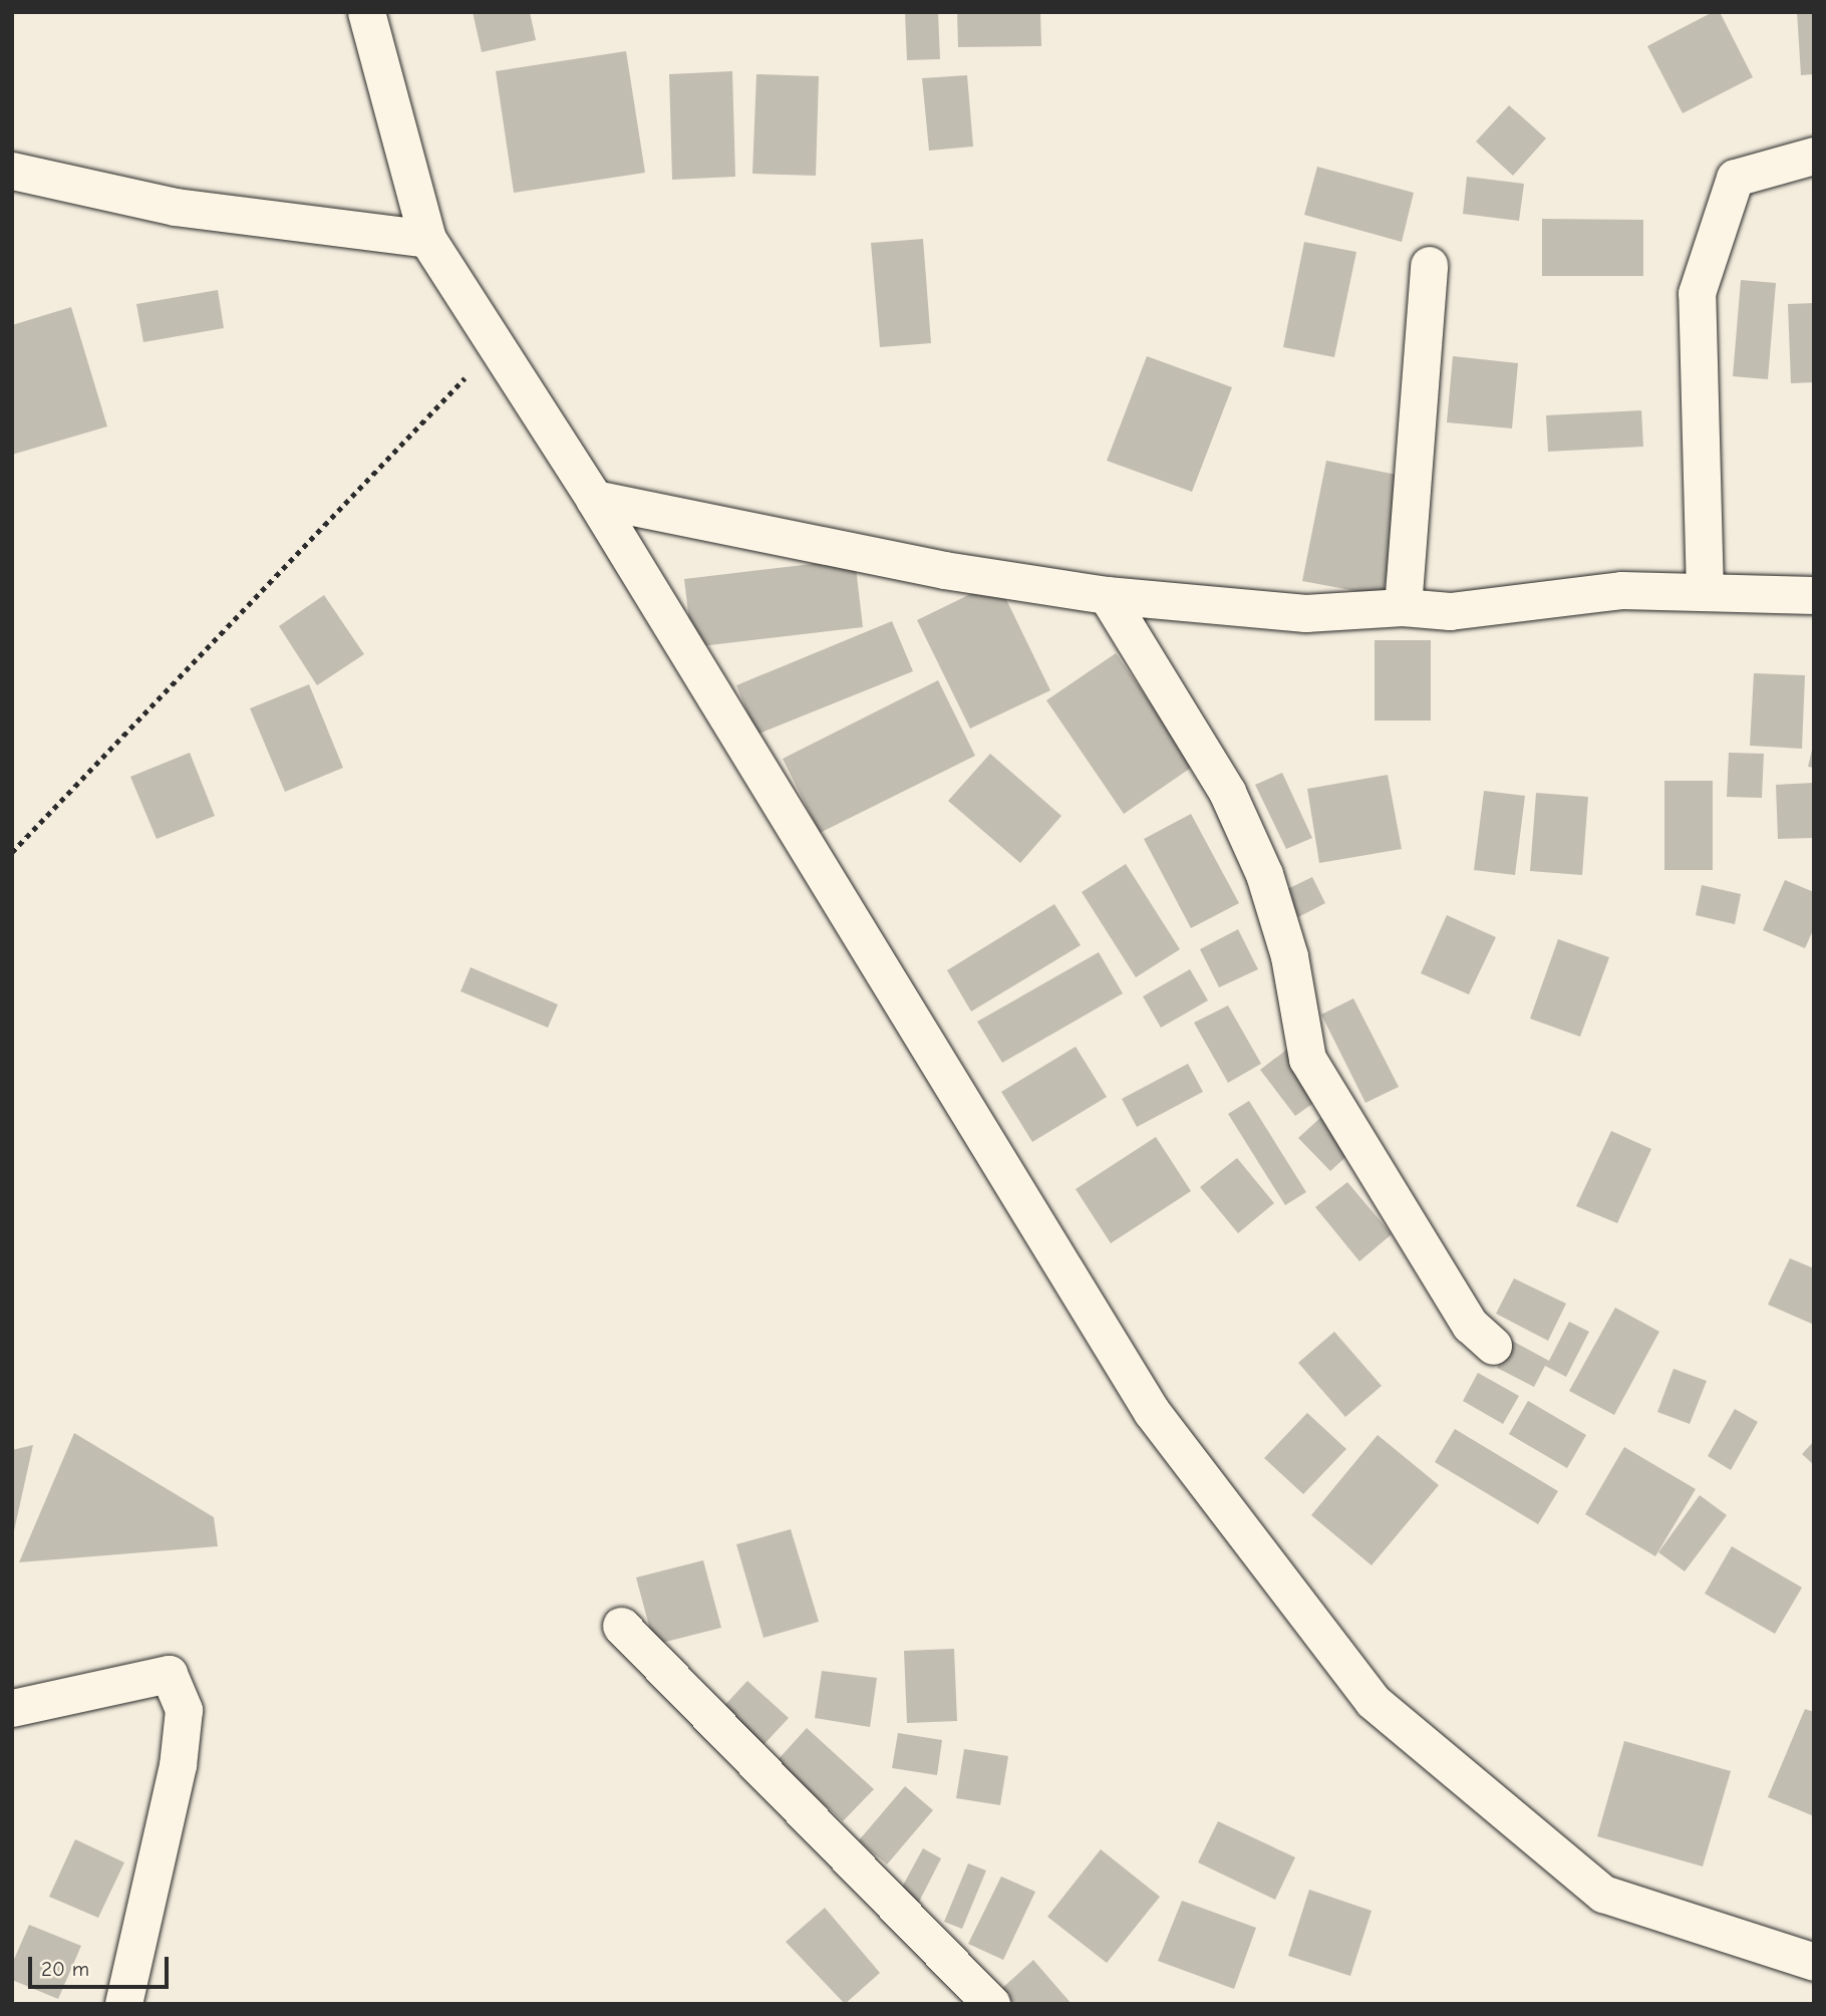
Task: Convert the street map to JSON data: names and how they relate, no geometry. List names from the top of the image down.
{
  "scale_bar": "20 m"
}
